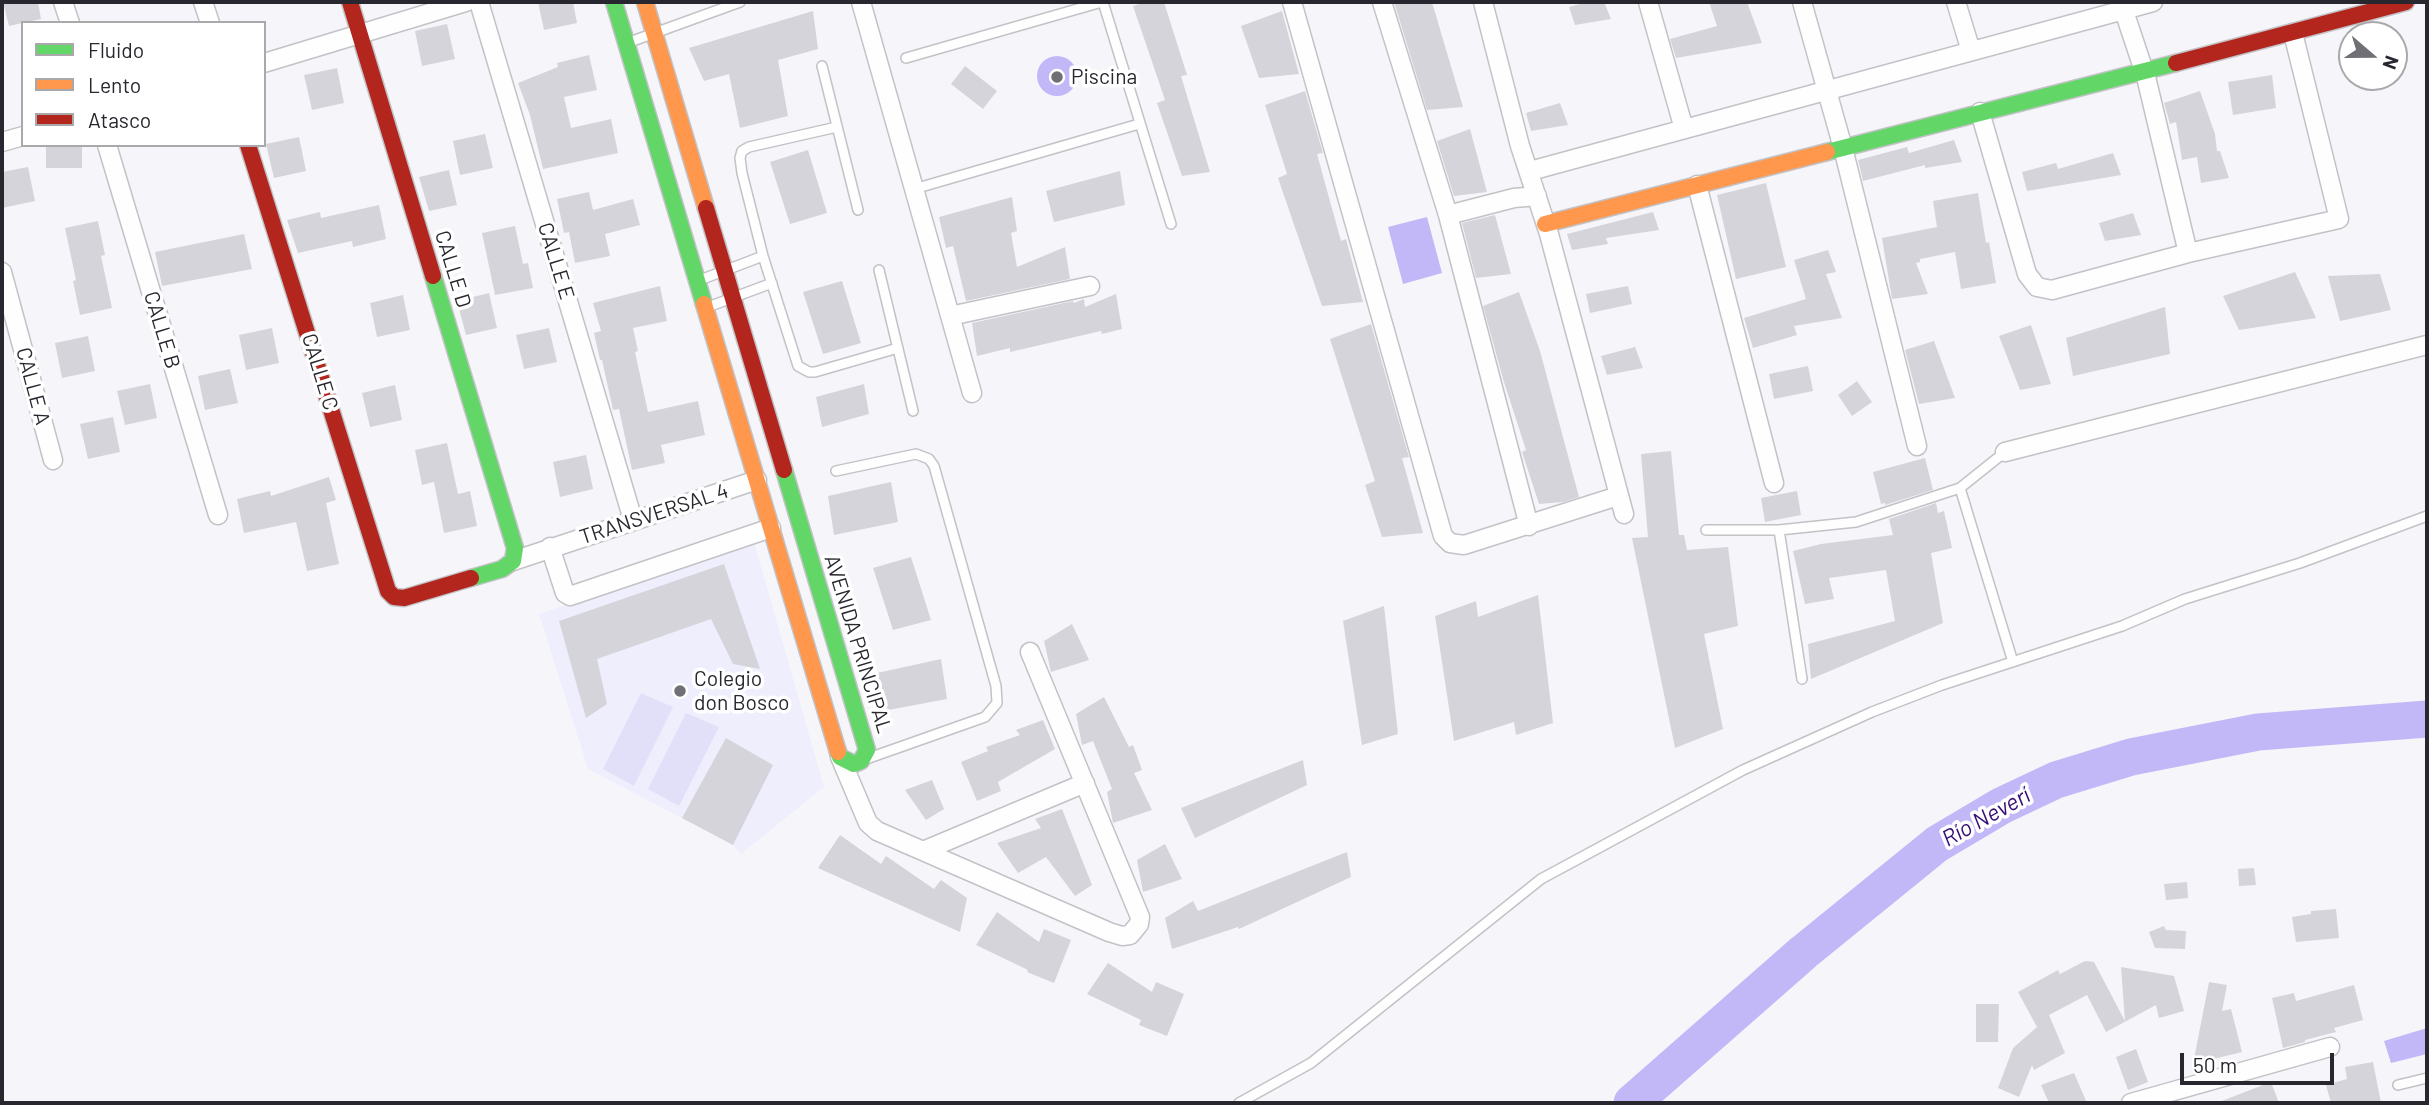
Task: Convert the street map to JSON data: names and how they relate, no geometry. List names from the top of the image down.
{
  "streets": {
    "street": [
      "CALLE E",
      "CALLE D",
      "CALLE B",
      "CALLE C",
      "CALLE A",
      "TRANSVERSAL 4",
      "AVENIDA PRINCIPAL"
    ]
  },
  "crossings": [
    ["CALLE E", "TRANSVERSAL 4"],
    ["CALLE D", "CALLE C"],
    ["CALLE D", "TRANSVERSAL 4"],
    ["CALLE C", "TRANSVERSAL 4"]
  ],
  "water": ["Río Neverí"],
  "places": ["Piscina", "Colegio don Bosco"],
  "legend": ["Fluido", "Lento", "Atasco"],
  "scale_bar": "50 m",
  "north": "right"
}
